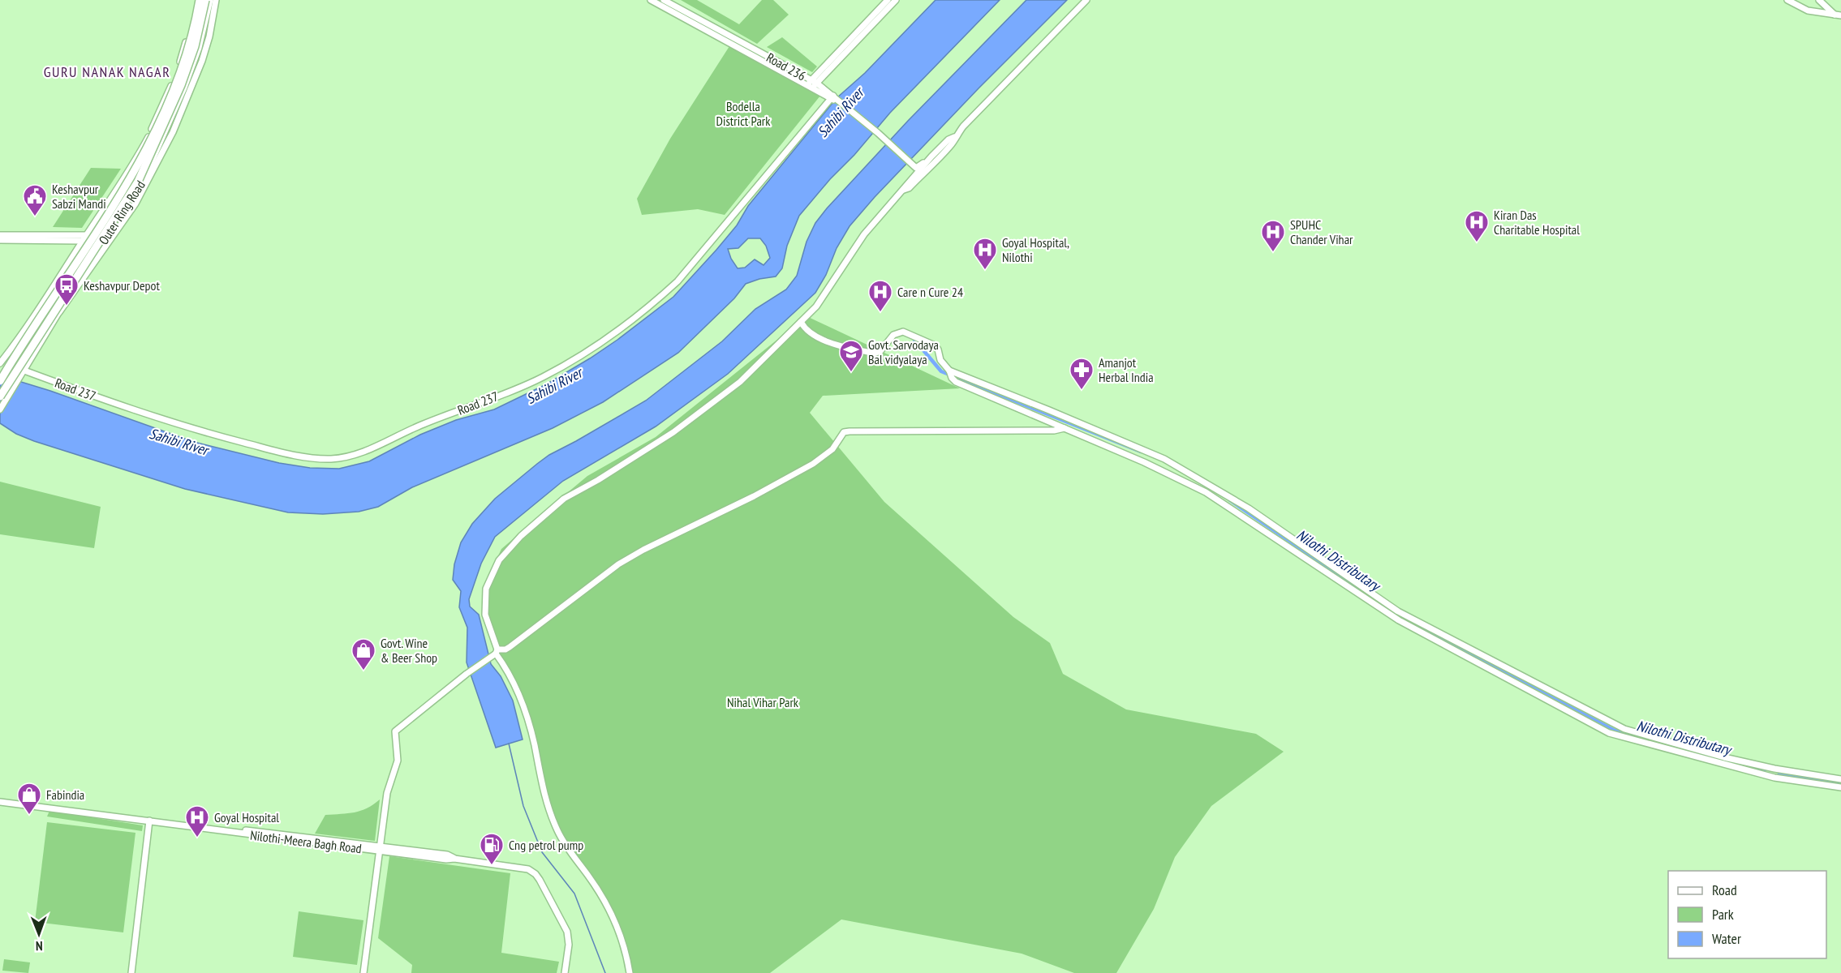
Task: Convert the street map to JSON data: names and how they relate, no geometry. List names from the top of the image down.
{
  "streets": {
    "main road": ["Outer Ring Road"],
    "street": ["Road 236", "Road 237", "Nilothi-Meera Bagh Road"]
  },
  "crossings": [
    ["Outer Ring Road", "Road 237"]
  ],
  "districts": ["GURU NANAK NAGAR"],
  "water": ["Sahibi River", "Nilothi Distributary"],
  "parks": ["Bodella District Park", "Nihal Vihar Park"],
  "places": {
    "public building": ["Keshavpur Sabzi Mandi"],
    "hospital": [
      "Kiran Das Charitable Hospital",
      "SPUHC Chander Vihar",
      "Goyal Hospital, Nilothi",
      "Care n Cure 24",
      "Goyal Hospital"
    ],
    "bus stop": ["Keshavpur Depot"],
    "school or university": ["Govt. Sarvodaya Bal vidyalaya"],
    "pharmacy": ["Amanjot Herbal India"],
    "shop": ["Govt. Wine & Beer Shop", "Fabindia"],
    "fuel station": ["Cng petrol pump"]
  },
  "legend": ["Road", "Park", "Water"],
  "north": "bottom"
}
